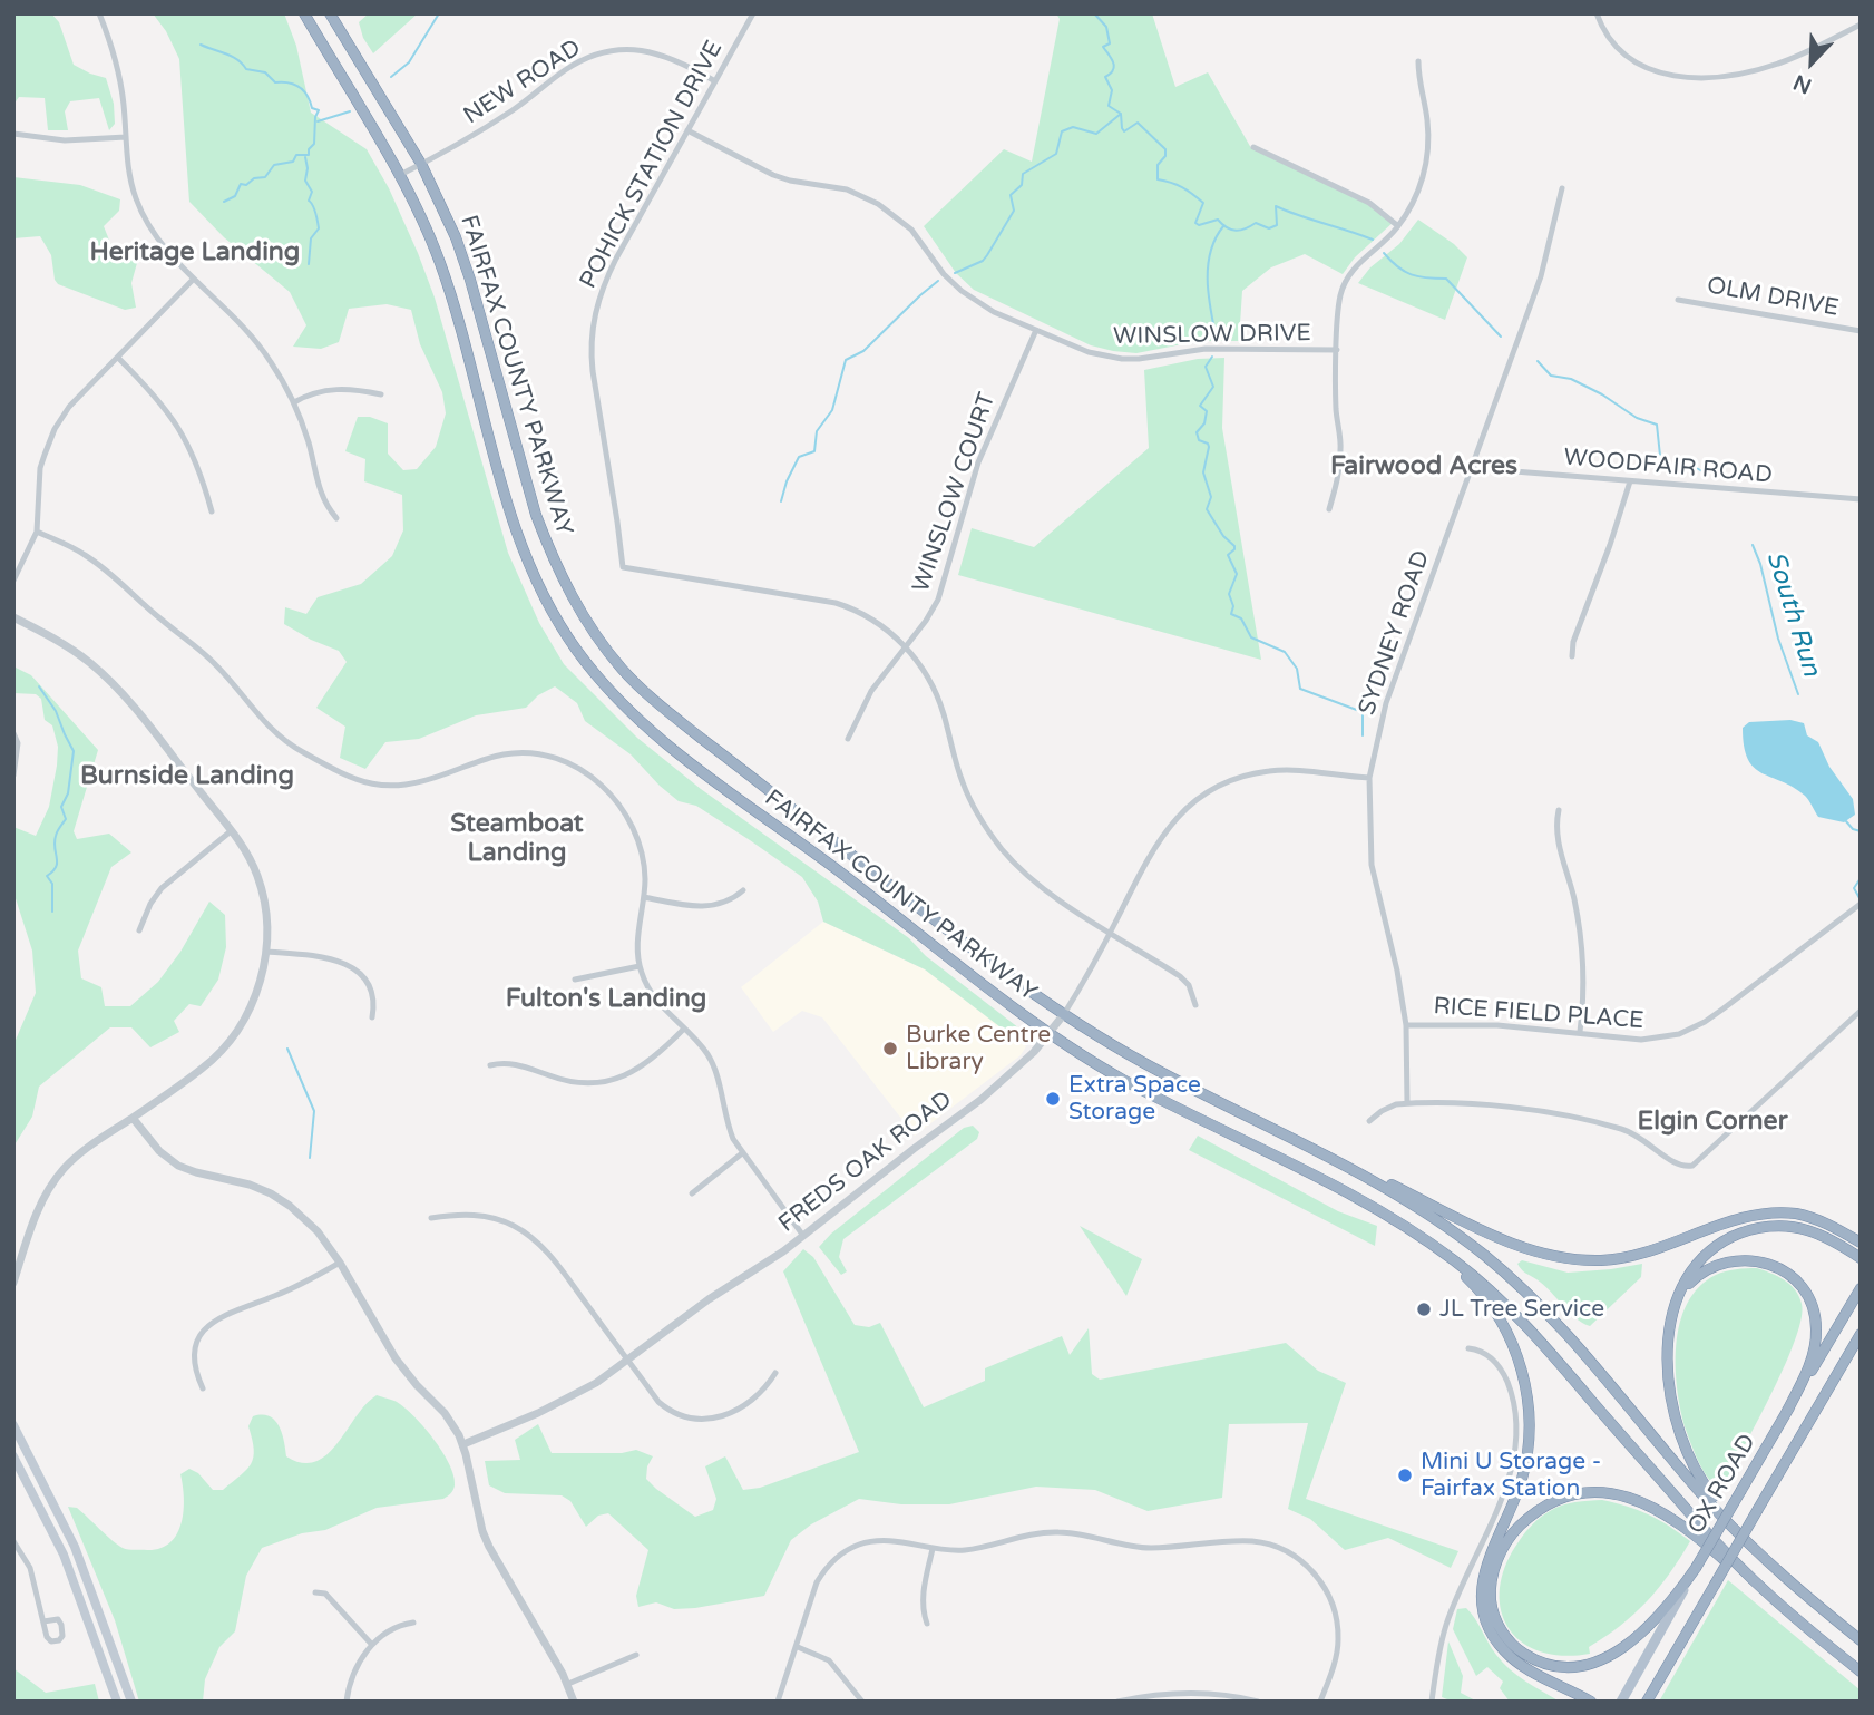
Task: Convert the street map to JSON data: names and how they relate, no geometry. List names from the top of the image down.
{
  "streets": {
    "highway": ["FAIRFAX COUNTY PARKWAY", "OX ROAD"],
    "street": [
      "NEW ROAD",
      "POHICK STATION DRIVE",
      "OLM DRIVE",
      "WINSLOW DRIVE",
      "WOODFAIR ROAD",
      "WINSLOW COURT",
      "SYDNEY ROAD",
      "RICE FIELD PLACE",
      "FREDS OAK ROAD"
    ]
  },
  "crossings": [
    ["NEW ROAD", "POHICK STATION DRIVE"],
    ["NEW ROAD", "FAIRFAX COUNTY PARKWAY"],
    ["POHICK STATION DRIVE", "WINSLOW DRIVE"],
    ["POHICK STATION DRIVE", "WINSLOW COURT"],
    ["WINSLOW DRIVE", "WINSLOW COURT"],
    ["FAIRFAX COUNTY PARKWAY", "FREDS OAK ROAD"],
    ["WOODFAIR ROAD", "SYDNEY ROAD"],
    ["SYDNEY ROAD", "RICE FIELD PLACE"],
    ["SYDNEY ROAD", "FREDS OAK ROAD"]
  ],
  "districts": [
    "Heritage Landing",
    "Fairwood Acres",
    "Burnside Landing",
    "Steamboat Landing",
    "Fulton's Landing",
    "Elgin Corner"
  ],
  "water": ["South Run"],
  "places": [
    "Burke Centre Library",
    "Extra Space Storage",
    "JL Tree Service",
    "Mini U Storage - Fairfax Station"
  ],
  "north": "bottom left"
}
